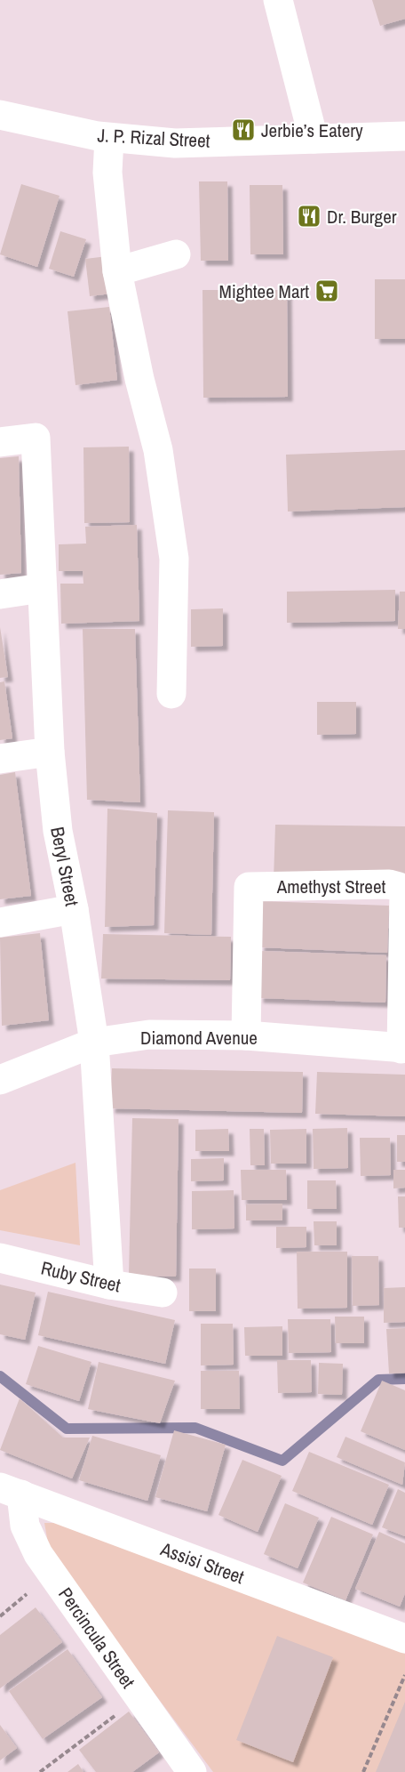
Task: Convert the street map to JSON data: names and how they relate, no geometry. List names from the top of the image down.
{
  "streets": {
    "street": [
      "J. P. Rizal Street",
      "Beryl Street",
      "Amethyst Street",
      "Diamond Avenue",
      "Ruby Street",
      "Assisi Street",
      "Percincula Street"
    ]
  },
  "crossings": [
    ["Beryl Street", "Diamond Avenue"],
    ["Beryl Street", "Ruby Street"],
    ["Amethyst Street", "Diamond Avenue"],
    ["Assisi Street", "Percincula Street"]
  ],
  "places": {
    "restaurant": ["Jerbie’s Eatery", "Dr. Burger"],
    "supermarket": ["Mightee Mart"]
  }
}
